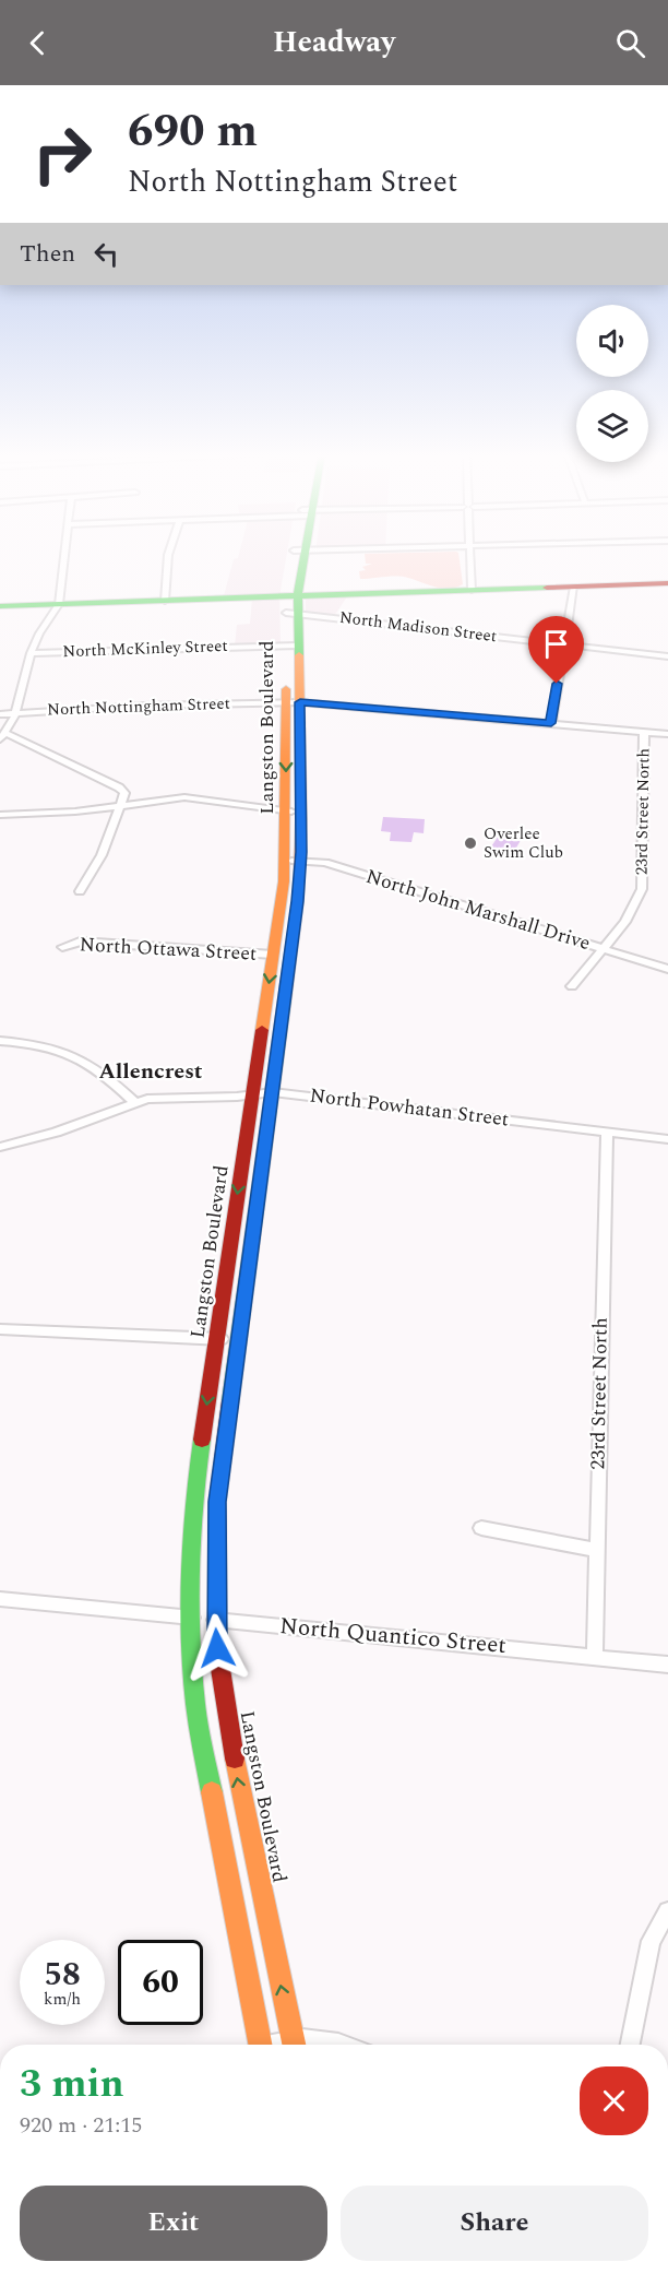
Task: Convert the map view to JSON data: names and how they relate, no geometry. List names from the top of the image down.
{
  "streets": {
    "main road": ["Langston Boulevard"],
    "street": [
      "North Madison Street",
      "North McKinley Street",
      "North Nottingham Street",
      "23rd Street North",
      "North John Marshall Drive",
      "North Ottawa Street",
      "North Powhatan Street",
      "North Quantico Street"
    ]
  },
  "crossings": [
    ["North Madison Street", "Langston Boulevard"],
    ["North McKinley Street", "Langston Boulevard"],
    ["North Nottingham Street", "Langston Boulevard"],
    ["North Nottingham Street", "23rd Street North"],
    ["Langston Boulevard", "North John Marshall Drive"],
    ["Langston Boulevard", "North Ottawa Street"],
    ["Langston Boulevard", "North Powhatan Street"],
    ["Langston Boulevard", "North Quantico Street"],
    ["23rd Street North", "North John Marshall Drive"],
    ["23rd Street North", "North Powhatan Street"],
    ["23rd Street North", "North Quantico Street"]
  ],
  "districts": ["Allencrest"],
  "places": ["Overlee Swim Club"],
  "page": {
    "header": "Headway",
    "turn": ["690 m", "North Nottingham Street"],
    "then": "Then",
    "speed": "58 km/h",
    "limit": "60",
    "heading": ["3 min", "920 m · 21:15"],
    "buttons": ["Exit", "Share"]
  }
}
